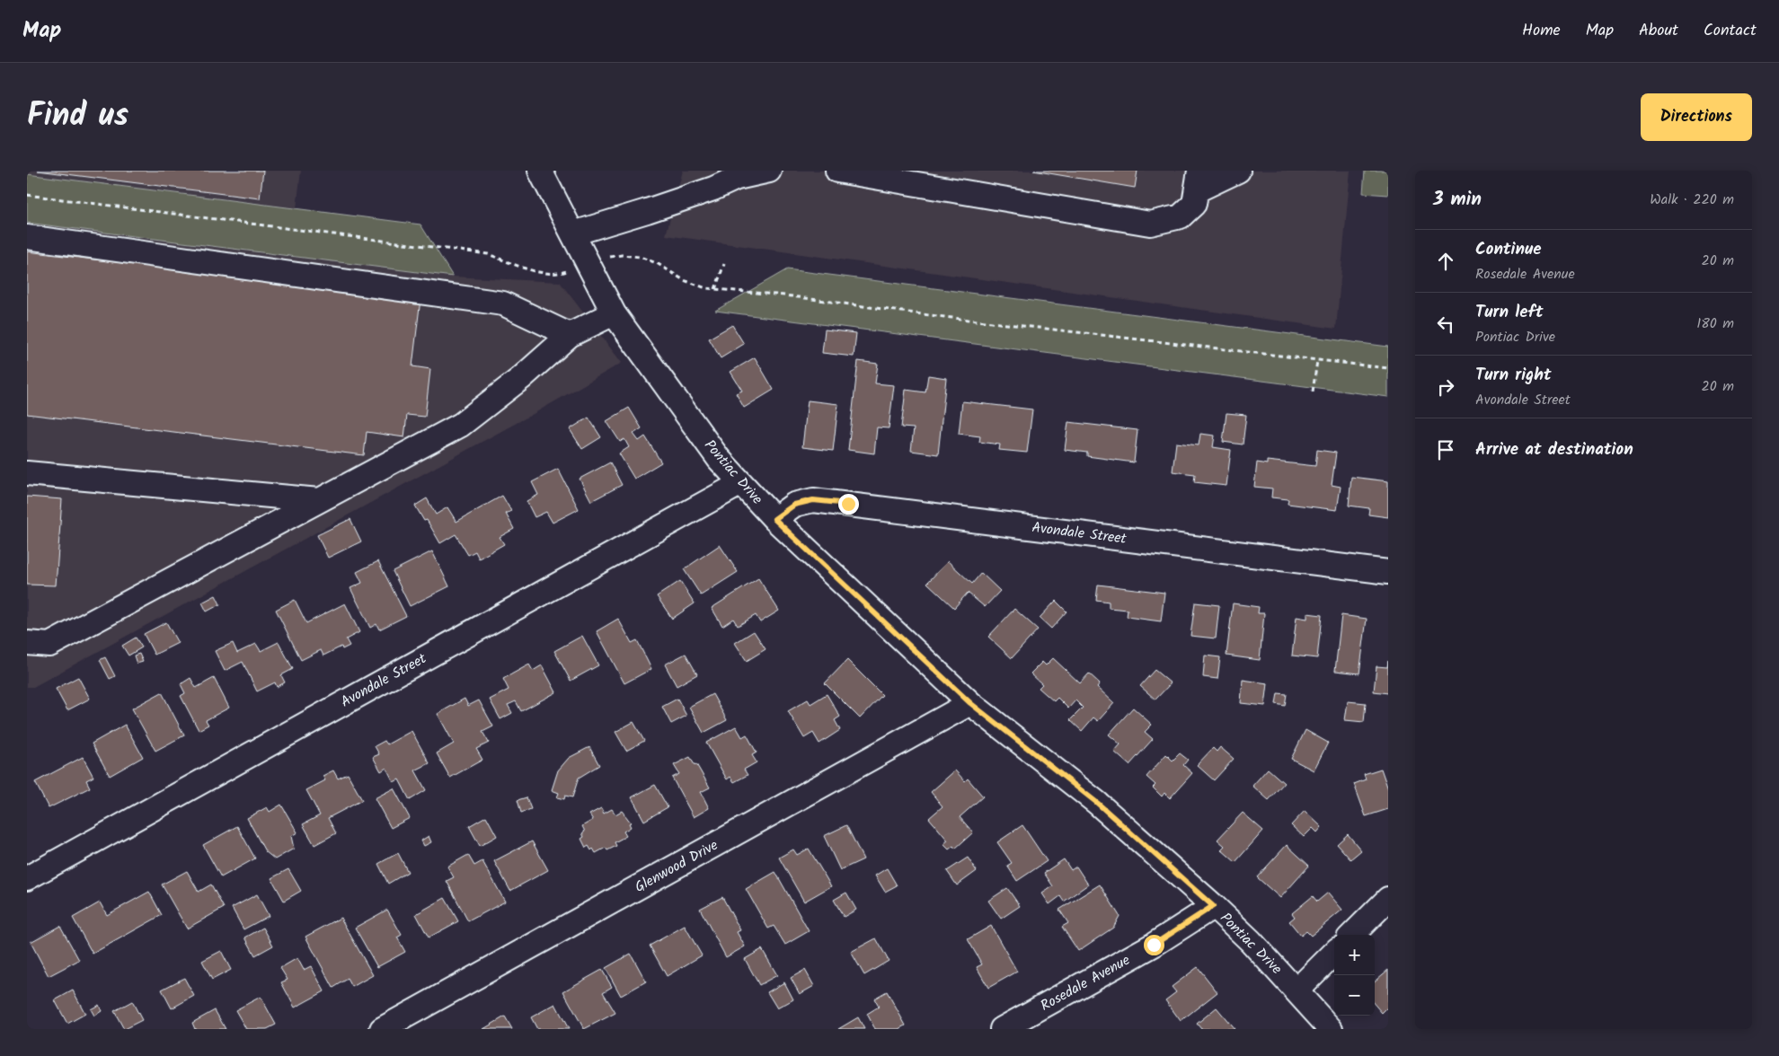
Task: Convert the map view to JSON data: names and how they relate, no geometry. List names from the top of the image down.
{
  "streets": {
    "street": [
      "Pontiac Drive",
      "Avondale Street",
      "Glenwood Drive",
      "Rosedale Avenue"
    ]
  },
  "crossings": [
    ["Pontiac Drive", "Avondale Street"],
    ["Pontiac Drive", "Glenwood Drive"],
    ["Pontiac Drive", "Rosedale Avenue"]
  ],
  "page": {
    "header": "Map",
    "nav": [
      "Home",
      "Map",
      "About",
      "Contact"
    ],
    "title": "Find us",
    "buttons": "Directions",
    "heading": ["3 min", "Walk · 220 m"],
    "list": [
      ["Continue", "Rosedale Avenue", "20 m"],
      ["Turn left", "Pontiac Drive", "180 m"],
      ["Turn right", "Avondale Street", "20 m"],
      "Arrive at destination"
    ],
    "map_buttons": ["+", "−"]
  }
}
